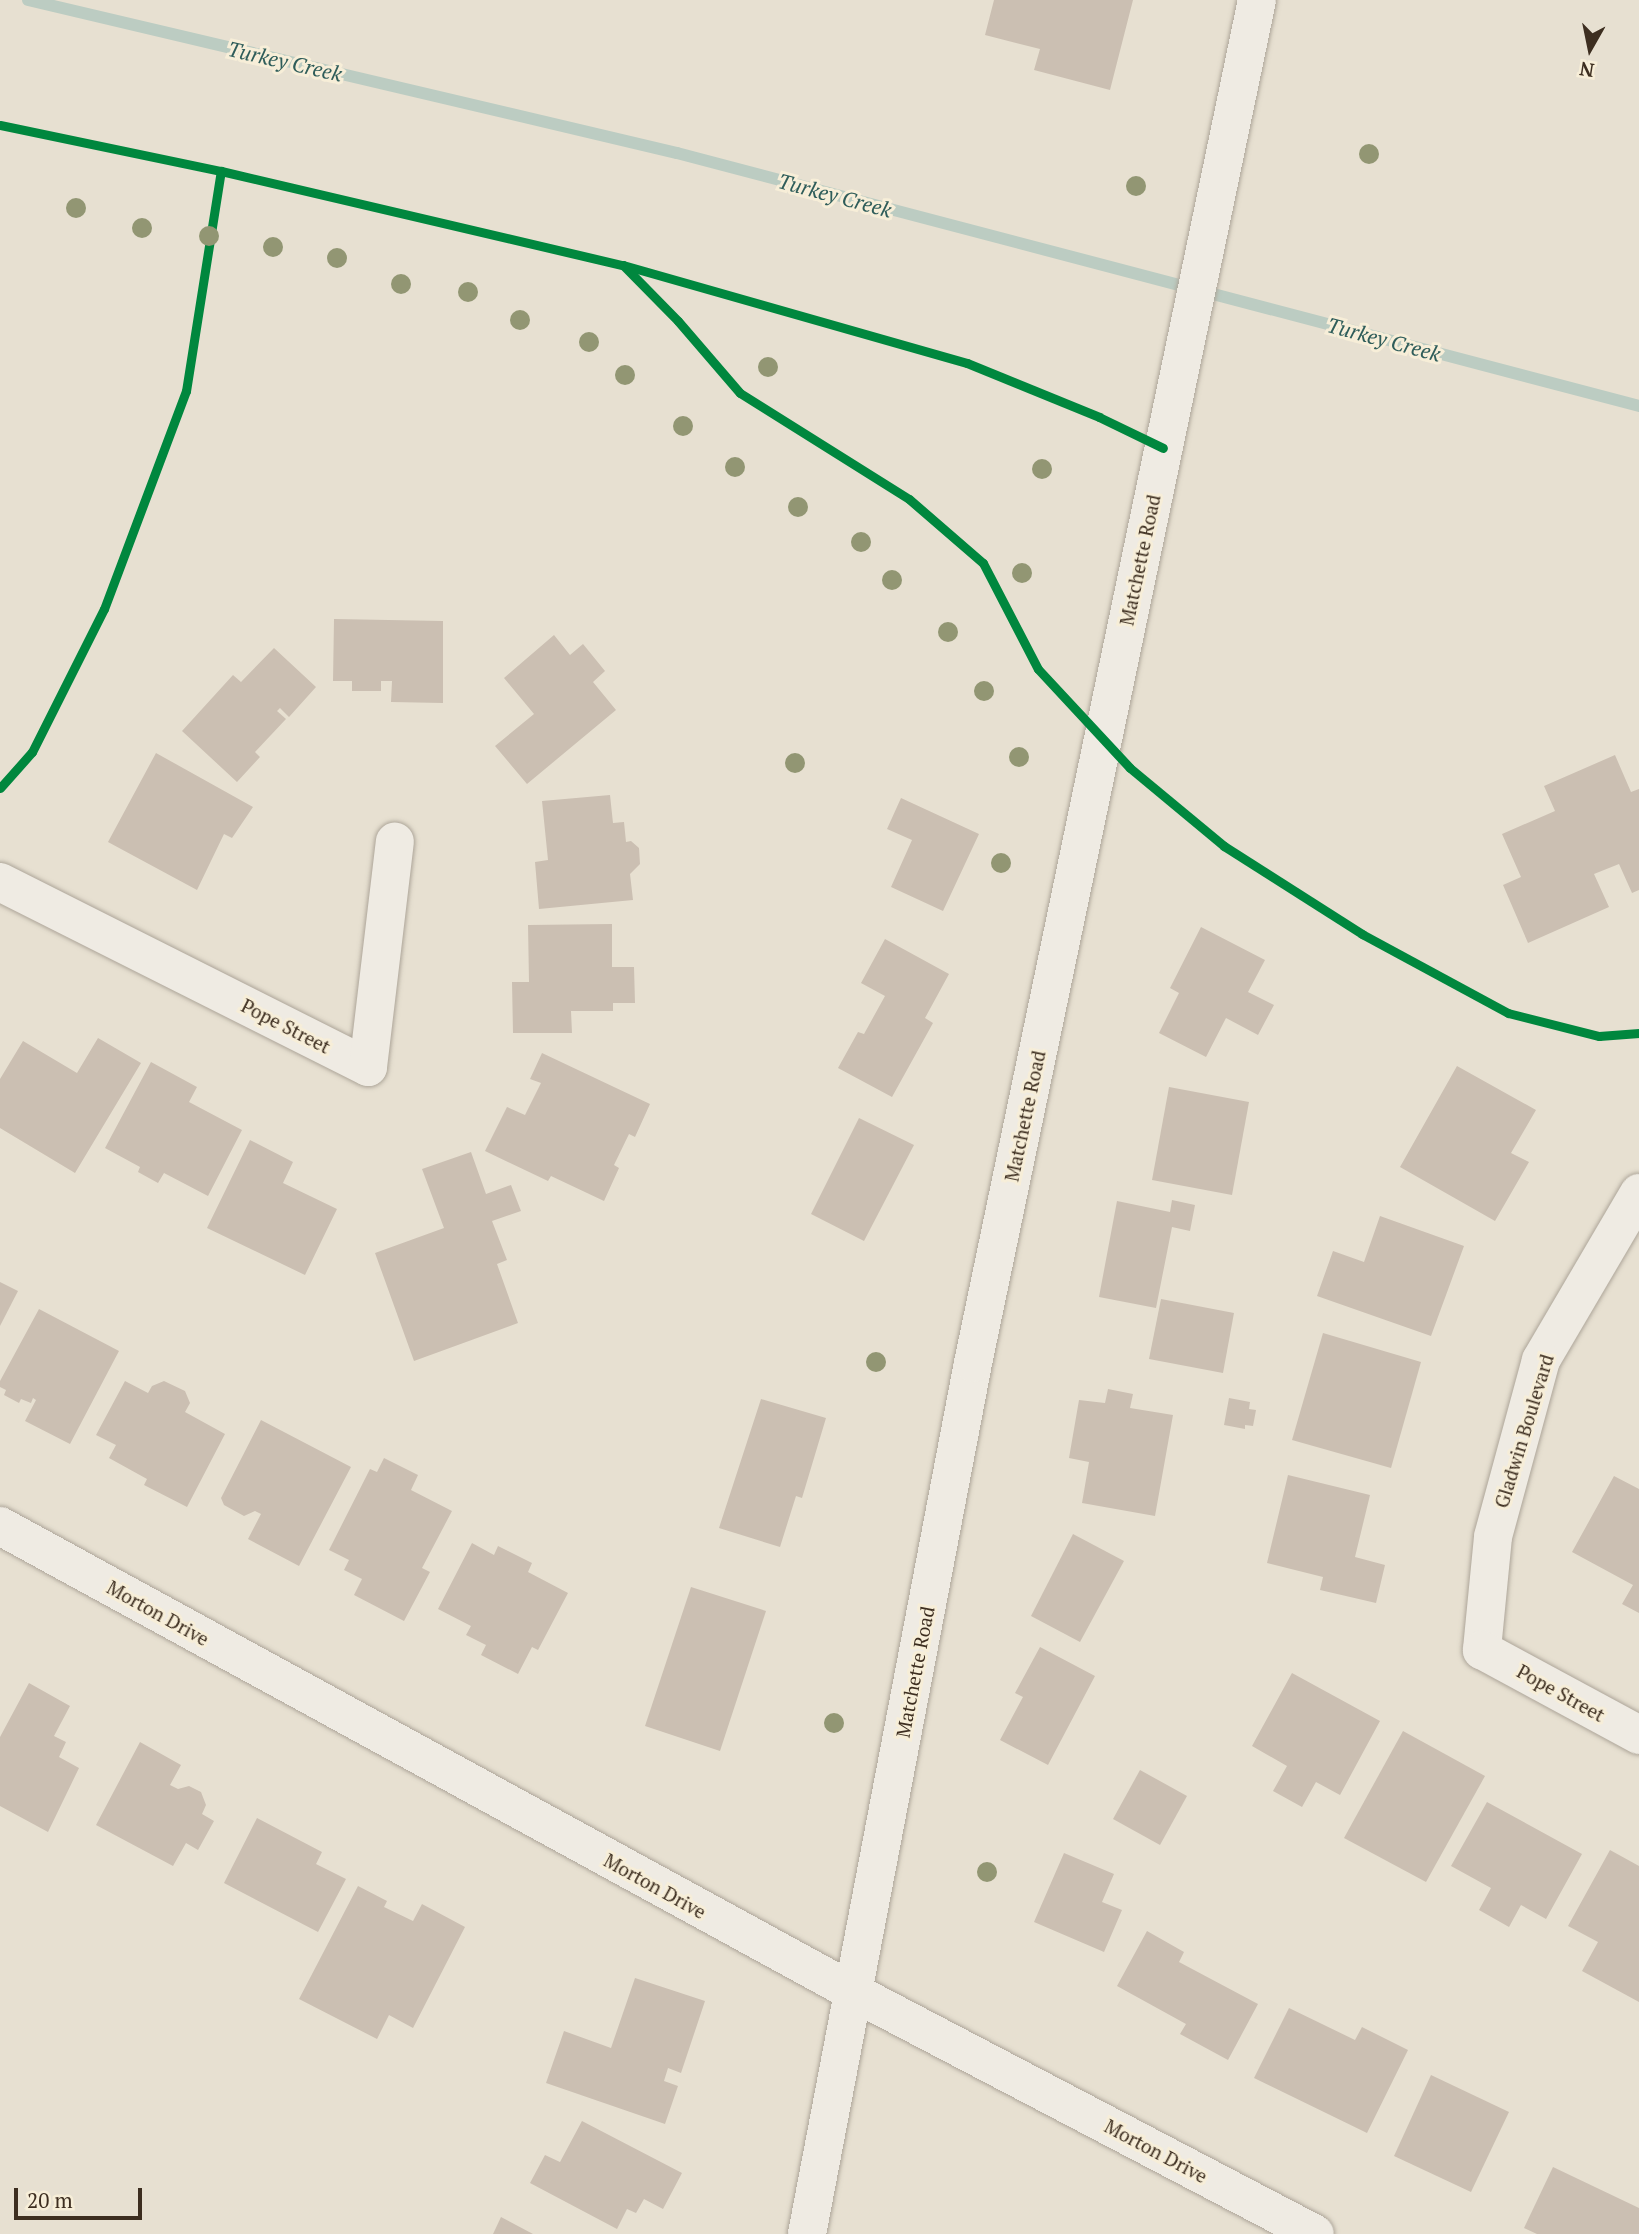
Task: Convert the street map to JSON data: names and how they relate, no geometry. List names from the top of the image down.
{
  "streets": {
    "street": [
      "Matchette Road",
      "Pope Street",
      "Gladwin Boulevard",
      "Morton Drive"
    ]
  },
  "crossings": [
    ["Matchette Road", "Morton Drive"],
    ["Pope Street", "Gladwin Boulevard"]
  ],
  "water": ["Turkey Creek"],
  "scale_bar": "20 m",
  "north": "bottom"
}
